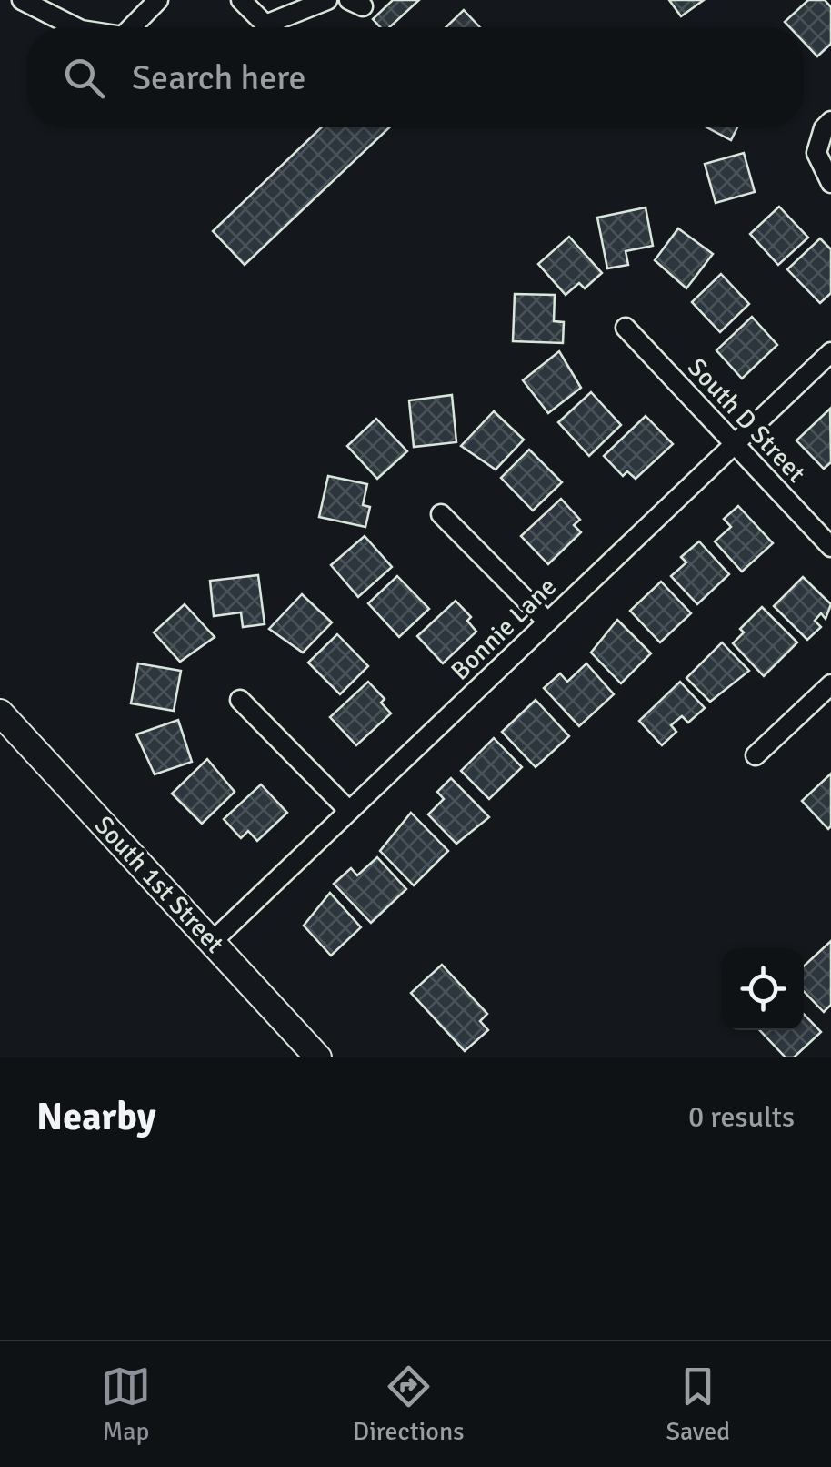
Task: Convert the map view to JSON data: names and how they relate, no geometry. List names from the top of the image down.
{
  "streets": {
    "main road": ["South 1st Street"],
    "street": ["South D Street", "Bonnie Lane"]
  },
  "crossings": [
    ["South D Street", "Bonnie Lane"],
    ["Bonnie Lane", "South 1st Street"]
  ],
  "page": {
    "search": "Search here",
    "heading": ["Nearby", "0 results"],
    "nav": ["Map", "Directions", "Saved"]
  }
}
